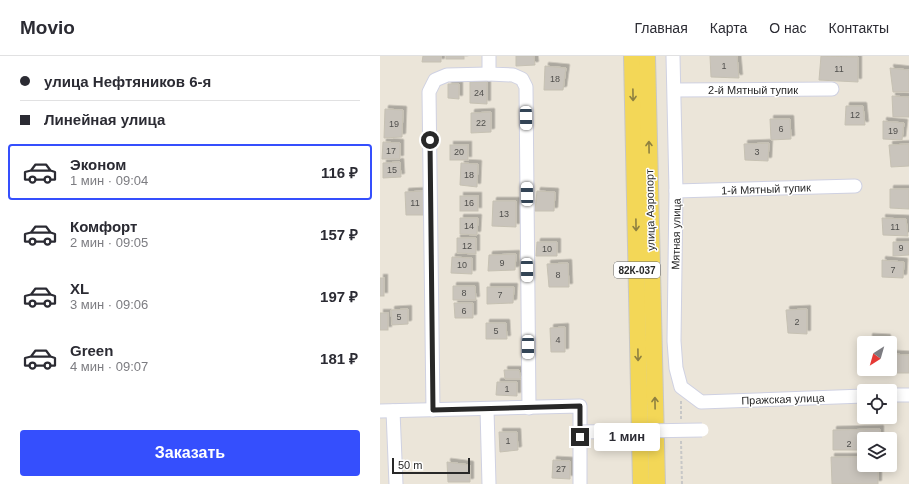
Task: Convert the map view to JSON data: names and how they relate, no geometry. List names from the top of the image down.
{
  "streets": {
    "main road": ["улица Аэропорт", "82К-037"],
    "street": [
      "2-й Мятный тупик",
      "1-й Мятный тупик",
      "Мятная улица",
      "Пражская улица"
    ]
  },
  "crossings": [
    ["2-й Мятный тупик", "Мятная улица"],
    ["1-й Мятный тупик", "Мятная улица"],
    ["Мятная улица", "Пражская улица"]
  ],
  "house_numbers": [
    "1",
    "11",
    "18",
    "24",
    "12",
    "22",
    "19",
    "6",
    "19",
    "17",
    "20",
    "3",
    "15",
    "18",
    "11",
    "16",
    "13",
    "14",
    "11",
    "12",
    "9",
    "10",
    "9",
    "10",
    "7",
    "8",
    "8",
    "7",
    "6",
    "5",
    "2",
    "5",
    "4",
    "1",
    "1",
    "2",
    "27"
  ],
  "scale_bar": "50 m",
  "north": "bottom left",
  "page": {
    "header": "Movio",
    "nav": [
      "Главная",
      "Карта",
      "О нас",
      "Контакты"
    ],
    "banner": ["улица Нефтяников 6-я", "Линейная улица"],
    "list": [
      {
        "name": "Эконом",
        "note": "1 мин · 09:04",
        "value": "116 ₽"
      },
      {
        "name": "Комфорт",
        "note": "2 мин · 09:05",
        "value": "157 ₽"
      },
      {
        "name": "XL",
        "note": "3 мин · 09:06",
        "value": "197 ₽"
      },
      {
        "name": "Green",
        "note": "4 мин · 09:07",
        "value": "181 ₽"
      }
    ],
    "buttons": "Заказать",
    "bubble": "1 мин",
    "scale": "50 m"
  }
}
